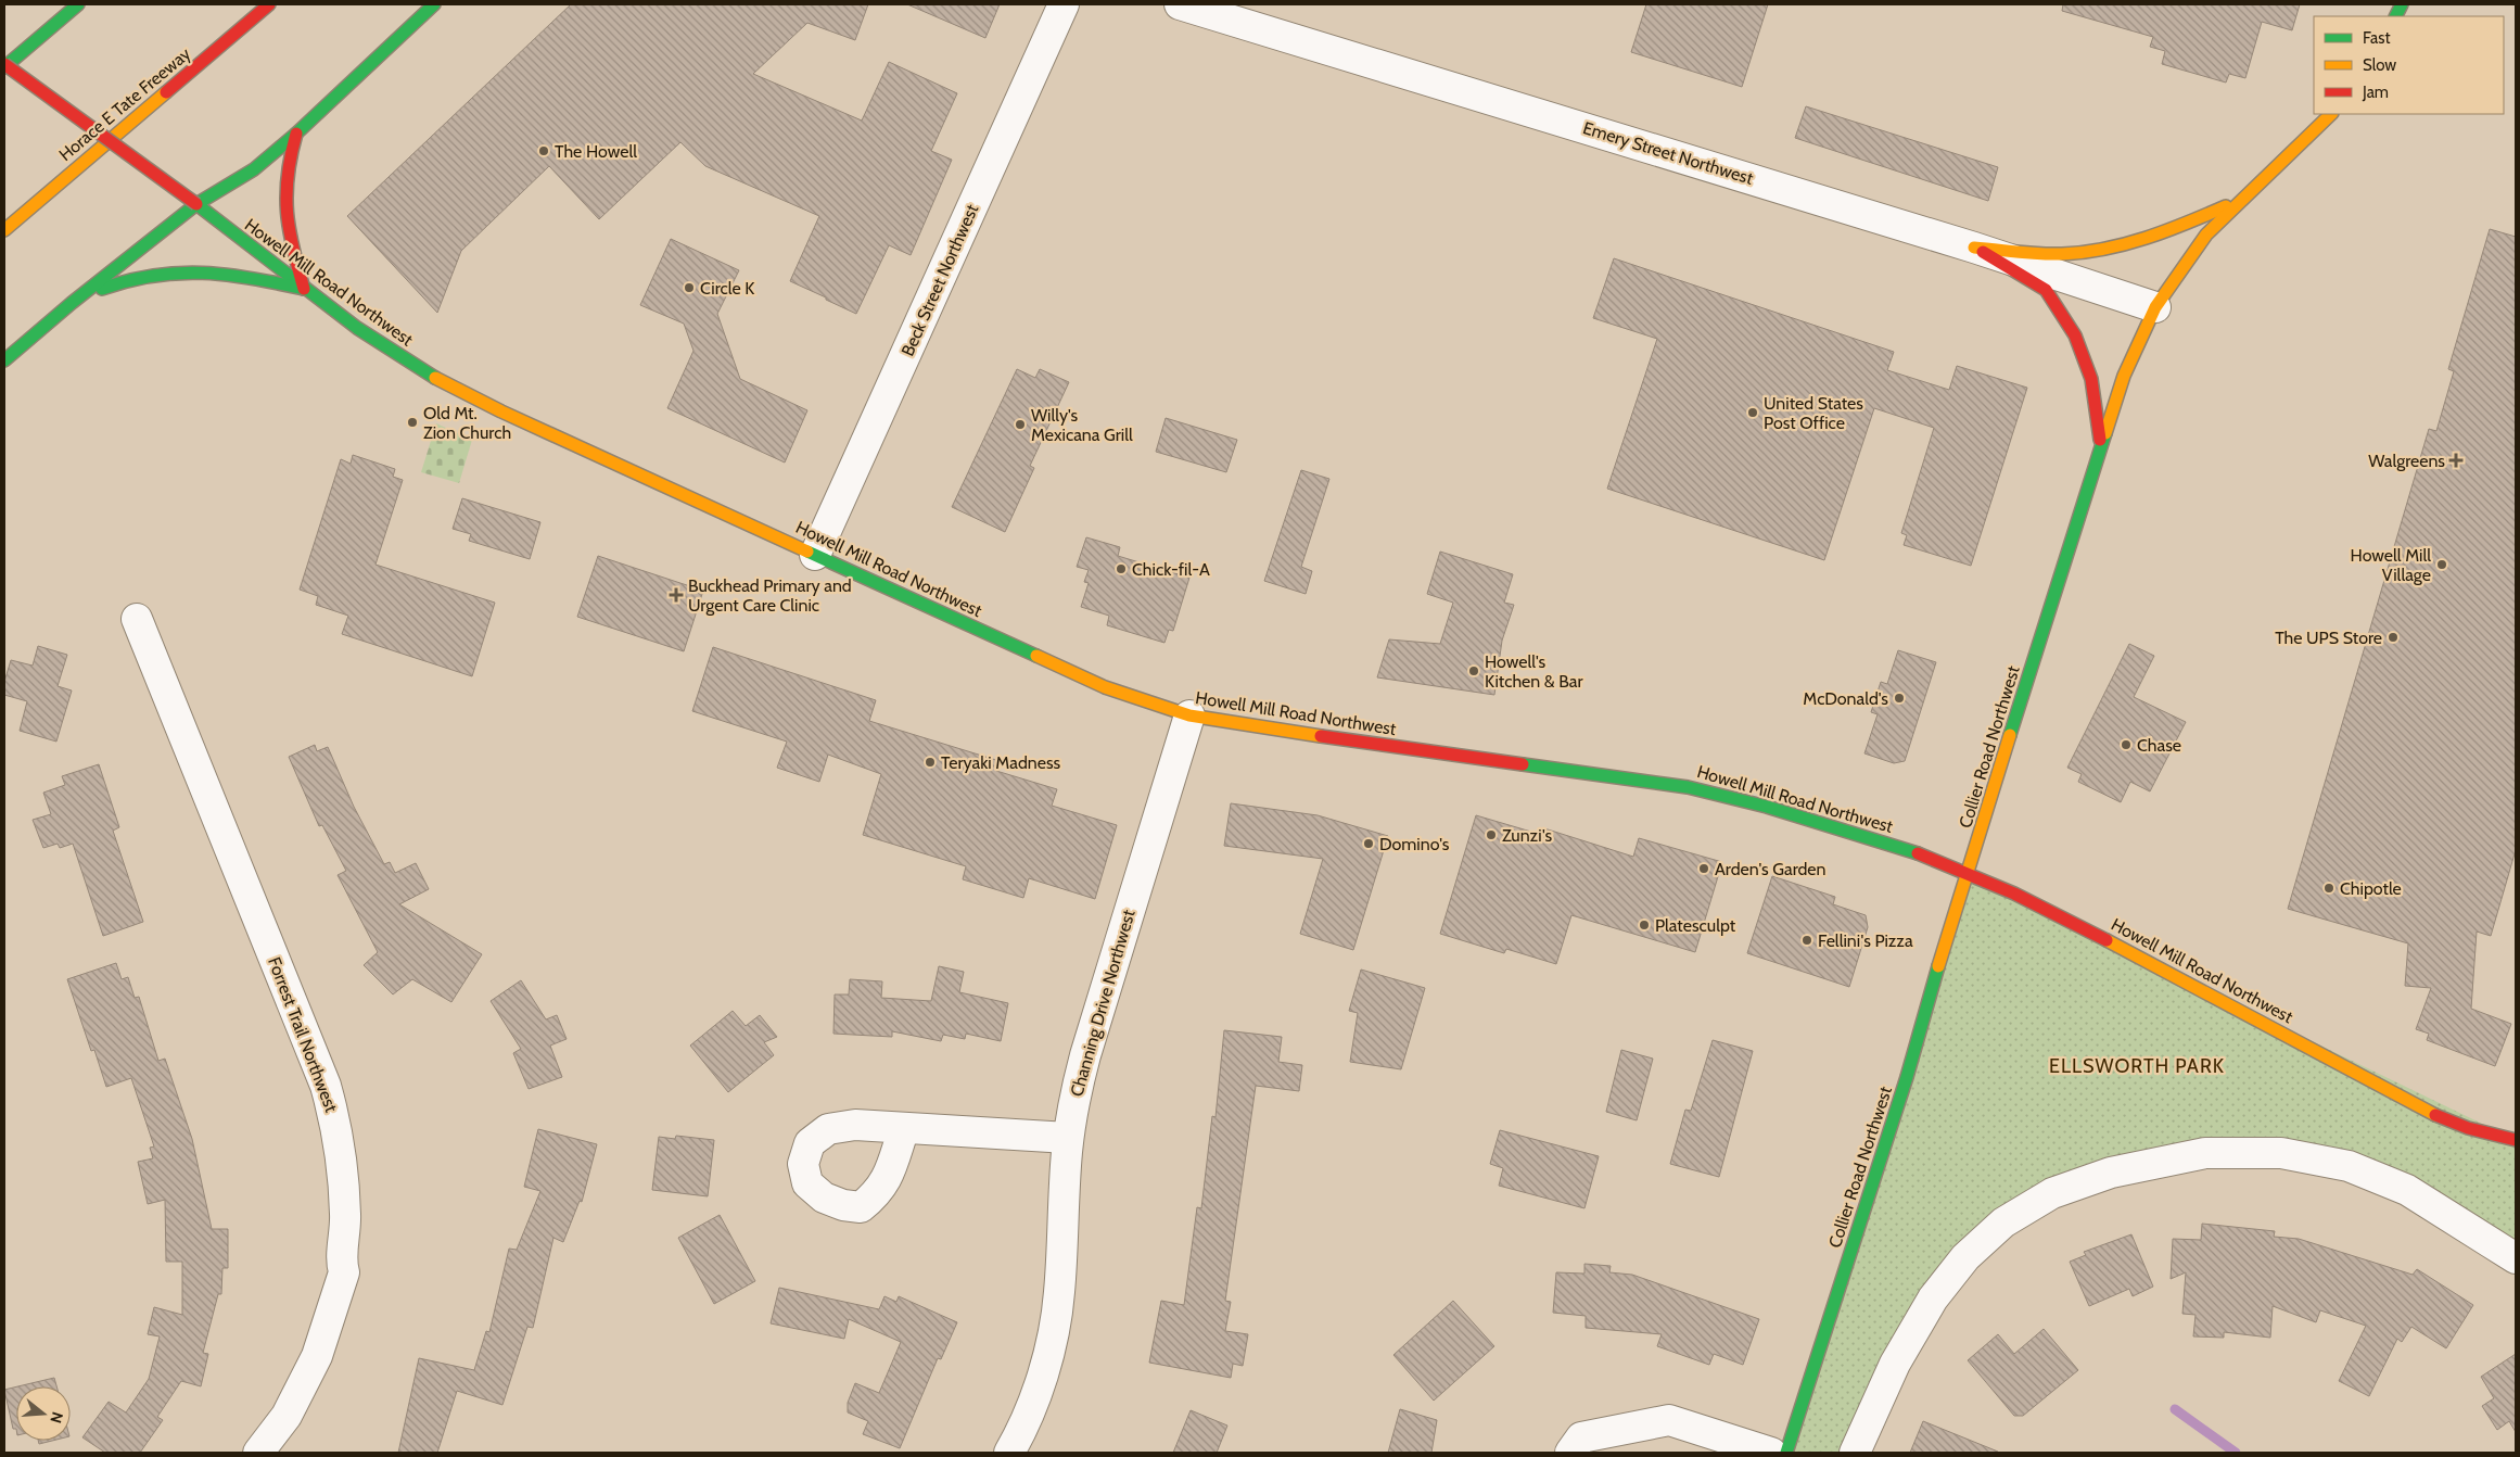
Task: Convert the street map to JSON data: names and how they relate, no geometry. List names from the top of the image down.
{
  "streets": {
    "main road": ["Horace E Tate Freeway", "Howell Mill Road Northwest", "Collier Road Northwest"],
    "street": [
      "Emery Street Northwest",
      "Beck Street Northwest",
      "Channing Drive Northwest",
      "Forrest Trail Northwest"
    ]
  },
  "crossings": [
    ["Emery Street Northwest", "Collier Road Northwest"],
    ["Beck Street Northwest", "Howell Mill Road Northwest"],
    ["Howell Mill Road Northwest", "Collier Road Northwest"],
    ["Howell Mill Road Northwest", "Channing Drive Northwest"]
  ],
  "districts": ["ELLSWORTH PARK"],
  "places": {
    "other": [
      "The Howell",
      "Circle K",
      "United States Post Office",
      "Old Mt. Zion Church",
      "Willy's Mexicana Grill",
      "Howell Mill Village",
      "Chick-fil-A",
      "The UPS Store",
      "Howell's Kitchen & Bar",
      "McDonald's",
      "Chase",
      "Teryaki Madness",
      "Zunzi's",
      "Domino's",
      "Arden's Garden",
      "Chipotle",
      "Platesculpt",
      "Fellini's Pizza"
    ],
    "health": ["Walgreens", "Buckhead Primary and Urgent Care Clinic"]
  },
  "legend": ["Fast", "Slow", "Jam"],
  "north": "right"
}
